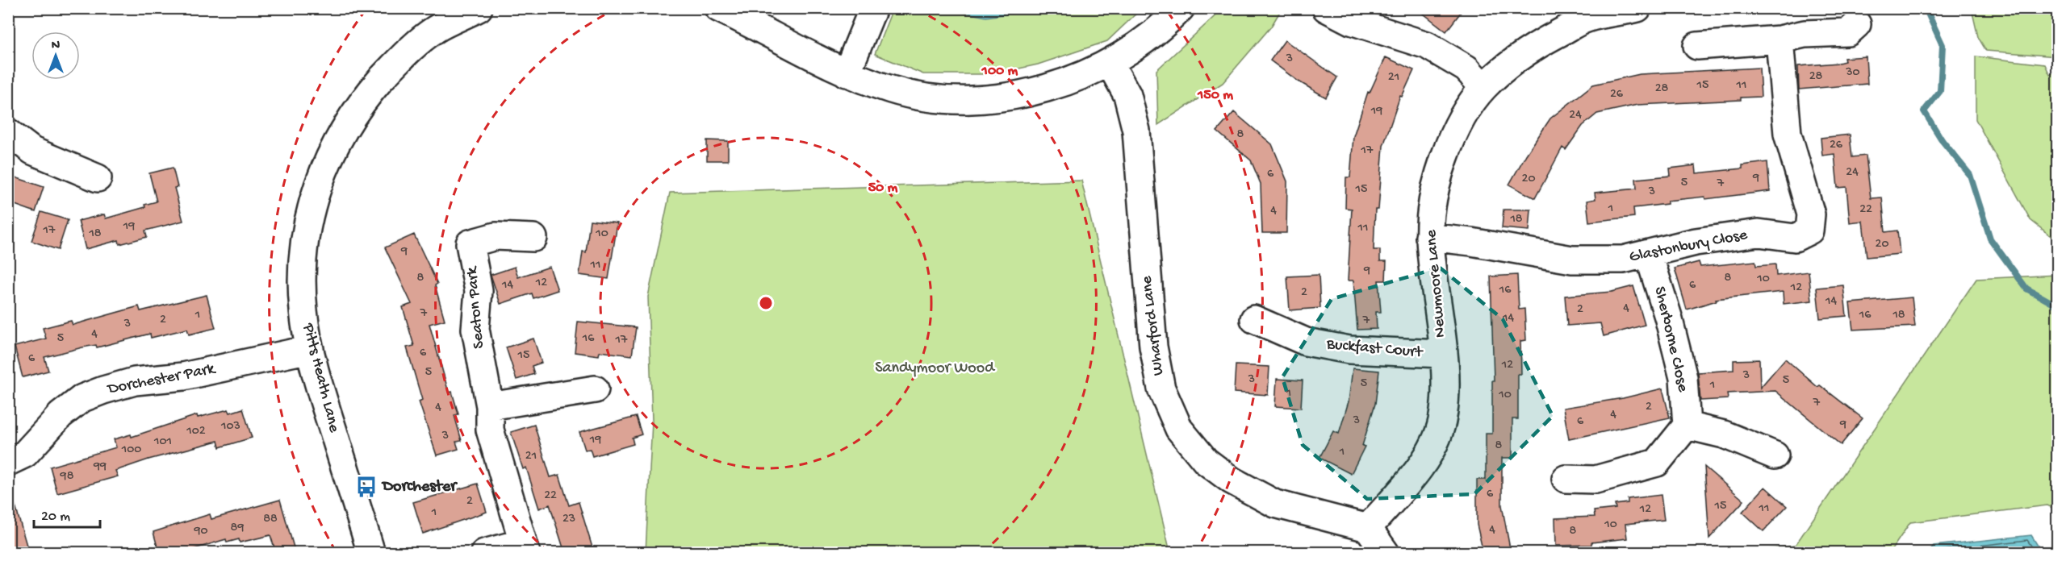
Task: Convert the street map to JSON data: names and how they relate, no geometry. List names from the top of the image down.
{
  "streets": {
    "street": [
      "Glastonbury Close",
      "Newmoore Lane",
      "Seaton Park",
      "Wharford Lane",
      "Sherborne Close",
      "Buckfast Court",
      "Pitts Heath Lane",
      "Dorchester Park"
    ]
  },
  "crossings": [
    ["Glastonbury Close", "Newmoore Lane"],
    ["Glastonbury Close", "Sherborne Close"],
    ["Newmoore Lane", "Wharford Lane"],
    ["Newmoore Lane", "Buckfast Court"],
    ["Pitts Heath Lane", "Dorchester Park"]
  ],
  "parks": ["Sandymoor Wood"],
  "places": {
    "bus stop": ["Dorchester"]
  },
  "house_numbers": [
    "3",
    "30",
    "28",
    "21",
    "15",
    "11",
    "28",
    "26",
    "19",
    "24",
    "8",
    "26",
    "17",
    "24",
    "6",
    "9",
    "20",
    "5",
    "7",
    "15",
    "3",
    "1",
    "22",
    "4",
    "18",
    "19",
    "11",
    "17",
    "18",
    "10",
    "20",
    "9",
    "11",
    "9",
    "8",
    "8",
    "10",
    "12",
    "14",
    "6",
    "12",
    "16",
    "2",
    "14",
    "4",
    "2",
    "7",
    "1",
    "16",
    "18",
    "14",
    "2",
    "7",
    "3",
    "4",
    "5",
    "16",
    "17",
    "6",
    "15",
    "6",
    "12",
    "5",
    "3",
    "3",
    "5",
    "5",
    "1",
    "1",
    "10",
    "7",
    "2",
    "4",
    "4",
    "3",
    "6",
    "9",
    "103",
    "102",
    "3",
    "19",
    "101",
    "8",
    "100",
    "1",
    "21",
    "99",
    "98",
    "6",
    "22",
    "2",
    "15",
    "11",
    "12",
    "1",
    "88",
    "23",
    "10",
    "89",
    "4",
    "90",
    "8"
  ],
  "scale_bar": "20 m",
  "north": "top",
  "rings": ["100 m", "150 m", "50 m"]
}
